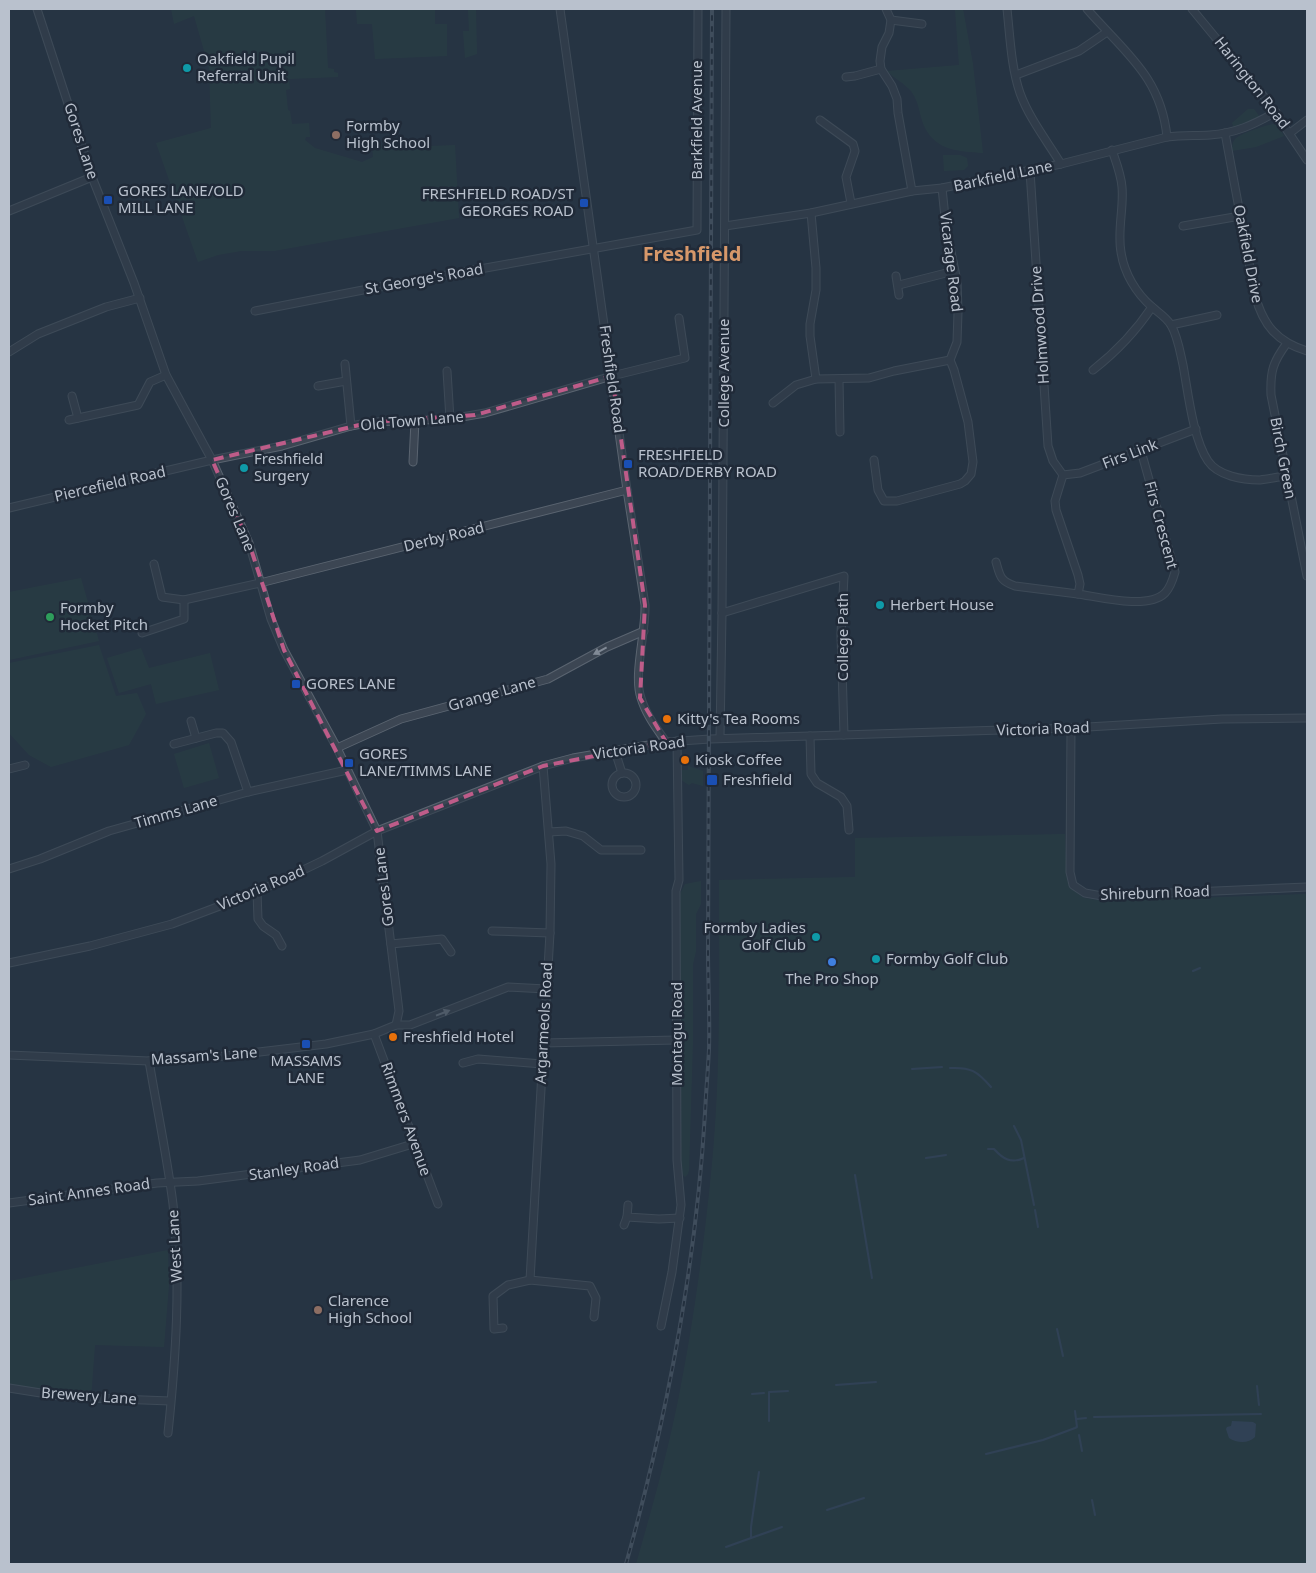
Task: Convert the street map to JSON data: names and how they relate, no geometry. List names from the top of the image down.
{
  "streets": {
    "street": [
      "Harington Road",
      "Barkfield Avenue",
      "Gores Lane",
      "Barkfield Lane",
      "Oakfield Drive",
      "Vicarage Road",
      "St George's Road",
      "Holmwood Drive",
      "College Avenue",
      "Freshfield Road",
      "Old Town Lane",
      "Firs Link",
      "Birch Green",
      "Piercefield Road",
      "Firs Crescent",
      "Derby Road",
      "College Path",
      "Grange Lane",
      "Victoria Road",
      "Timms Lane",
      "Shireburn Road",
      "Argarmeols Road",
      "Montagu Road",
      "Massam's Lane",
      "Rimmers Avenue",
      "Stanley Road",
      "Saint Annes Road",
      "West Lane",
      "Brewery Lane"
    ]
  },
  "crossings": [
    ["Harington Road", "Barkfield Lane"],
    ["Barkfield Avenue", "St George's Road"],
    ["Barkfield Avenue", "Freshfield Road"],
    ["Gores Lane", "Old Town Lane"],
    ["Gores Lane", "Piercefield Road"],
    ["Gores Lane", "Derby Road"],
    ["Gores Lane", "Grange Lane"],
    ["Gores Lane", "Victoria Road"],
    ["Gores Lane", "Timms Lane"],
    ["Gores Lane", "Massam's Lane"],
    ["Barkfield Lane", "Oakfield Drive"],
    ["Barkfield Lane", "Vicarage Road"],
    ["Barkfield Lane", "Holmwood Drive"],
    ["Barkfield Lane", "College Avenue"],
    ["Oakfield Drive", "Birch Green"],
    ["St George's Road", "Freshfield Road"],
    ["Holmwood Drive", "Firs Link"],
    ["College Avenue", "College Path"],
    ["College Avenue", "Victoria Road"],
    ["Freshfield Road", "Old Town Lane"],
    ["Freshfield Road", "Derby Road"],
    ["Freshfield Road", "Grange Lane"],
    ["Freshfield Road", "Victoria Road"],
    ["Old Town Lane", "Piercefield Road"],
    ["Firs Link", "Firs Crescent"],
    ["College Path", "Victoria Road"],
    ["Victoria Road", "Shireburn Road"],
    ["Victoria Road", "Argarmeols Road"],
    ["Victoria Road", "Montagu Road"],
    ["Argarmeols Road", "Massam's Lane"],
    ["Massam's Lane", "Rimmers Avenue"],
    ["Massam's Lane", "West Lane"],
    ["Rimmers Avenue", "Stanley Road"],
    ["Stanley Road", "Saint Annes Road"],
    ["Stanley Road", "West Lane"],
    ["Saint Annes Road", "West Lane"],
    ["West Lane", "Brewery Lane"]
  ],
  "one_way": ["Grange Lane"],
  "districts": ["Freshfield"],
  "places": {
    "other": [
      "Oakfield Pupil Referral Unit",
      "Formby High School",
      "Freshfield Surgery",
      "Herbert House",
      "Formby Hocket Pitch",
      "Kitty's Tea Rooms",
      "Kiosk Coffee",
      "Formby Ladies Golf Club",
      "Formby Golf Club",
      "The Pro Shop",
      "Freshfield Hotel",
      "Clarence High School"
    ],
    "transit": [
      "GORES LANE/OLD MILL LANE",
      "FRESHFIELD ROAD/ST GEORGES ROAD",
      "FRESHFIELD ROAD/DERBY ROAD",
      "GORES LANE",
      "GORES LANE/TIMMS LANE",
      "Freshfield",
      "MASSAMS LANE"
    ]
  }
}
